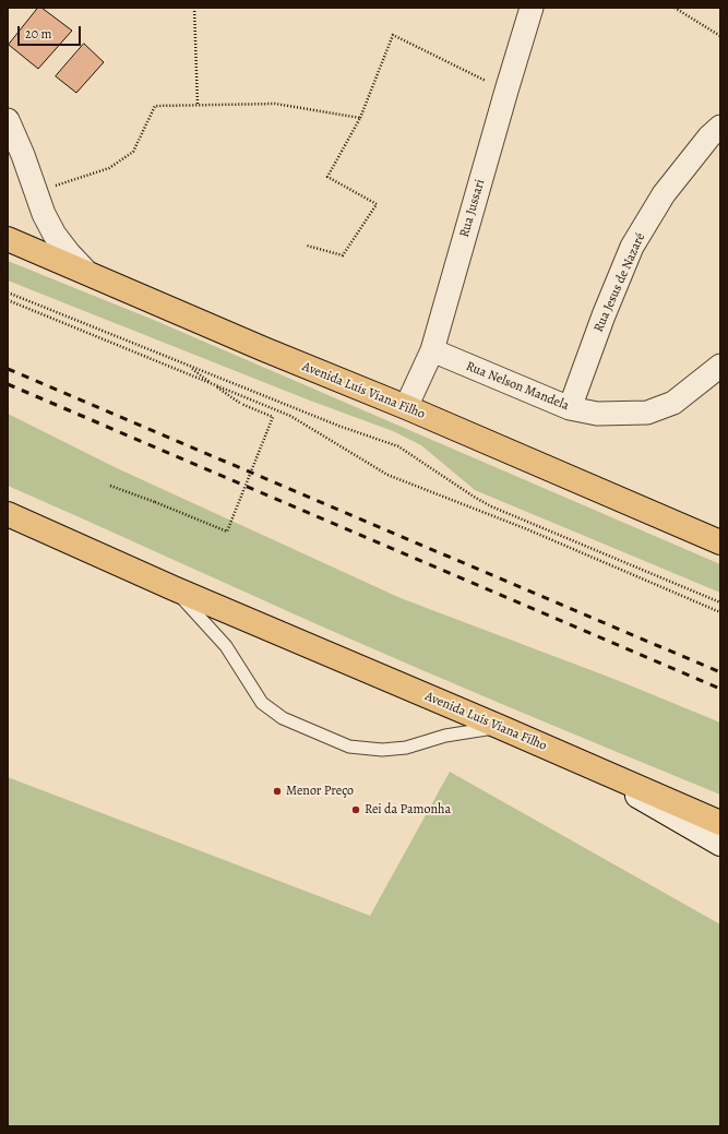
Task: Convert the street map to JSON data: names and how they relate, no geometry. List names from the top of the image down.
{
  "streets": {
    "highway": ["Avenida Luís Viana Filho"],
    "street": ["Rua Jussari", "Rua Jesus de Nazaré", "Rua Nelson Mandela"]
  },
  "crossings": [
    ["Rua Jussari", "Rua Nelson Mandela"],
    ["Rua Jussari", "Avenida Luís Viana Filho"],
    ["Rua Jesus de Nazaré", "Rua Nelson Mandela"]
  ],
  "places": ["Menor Preço", "Rei da Pamonha"],
  "scale_bar": "20 m"
}
